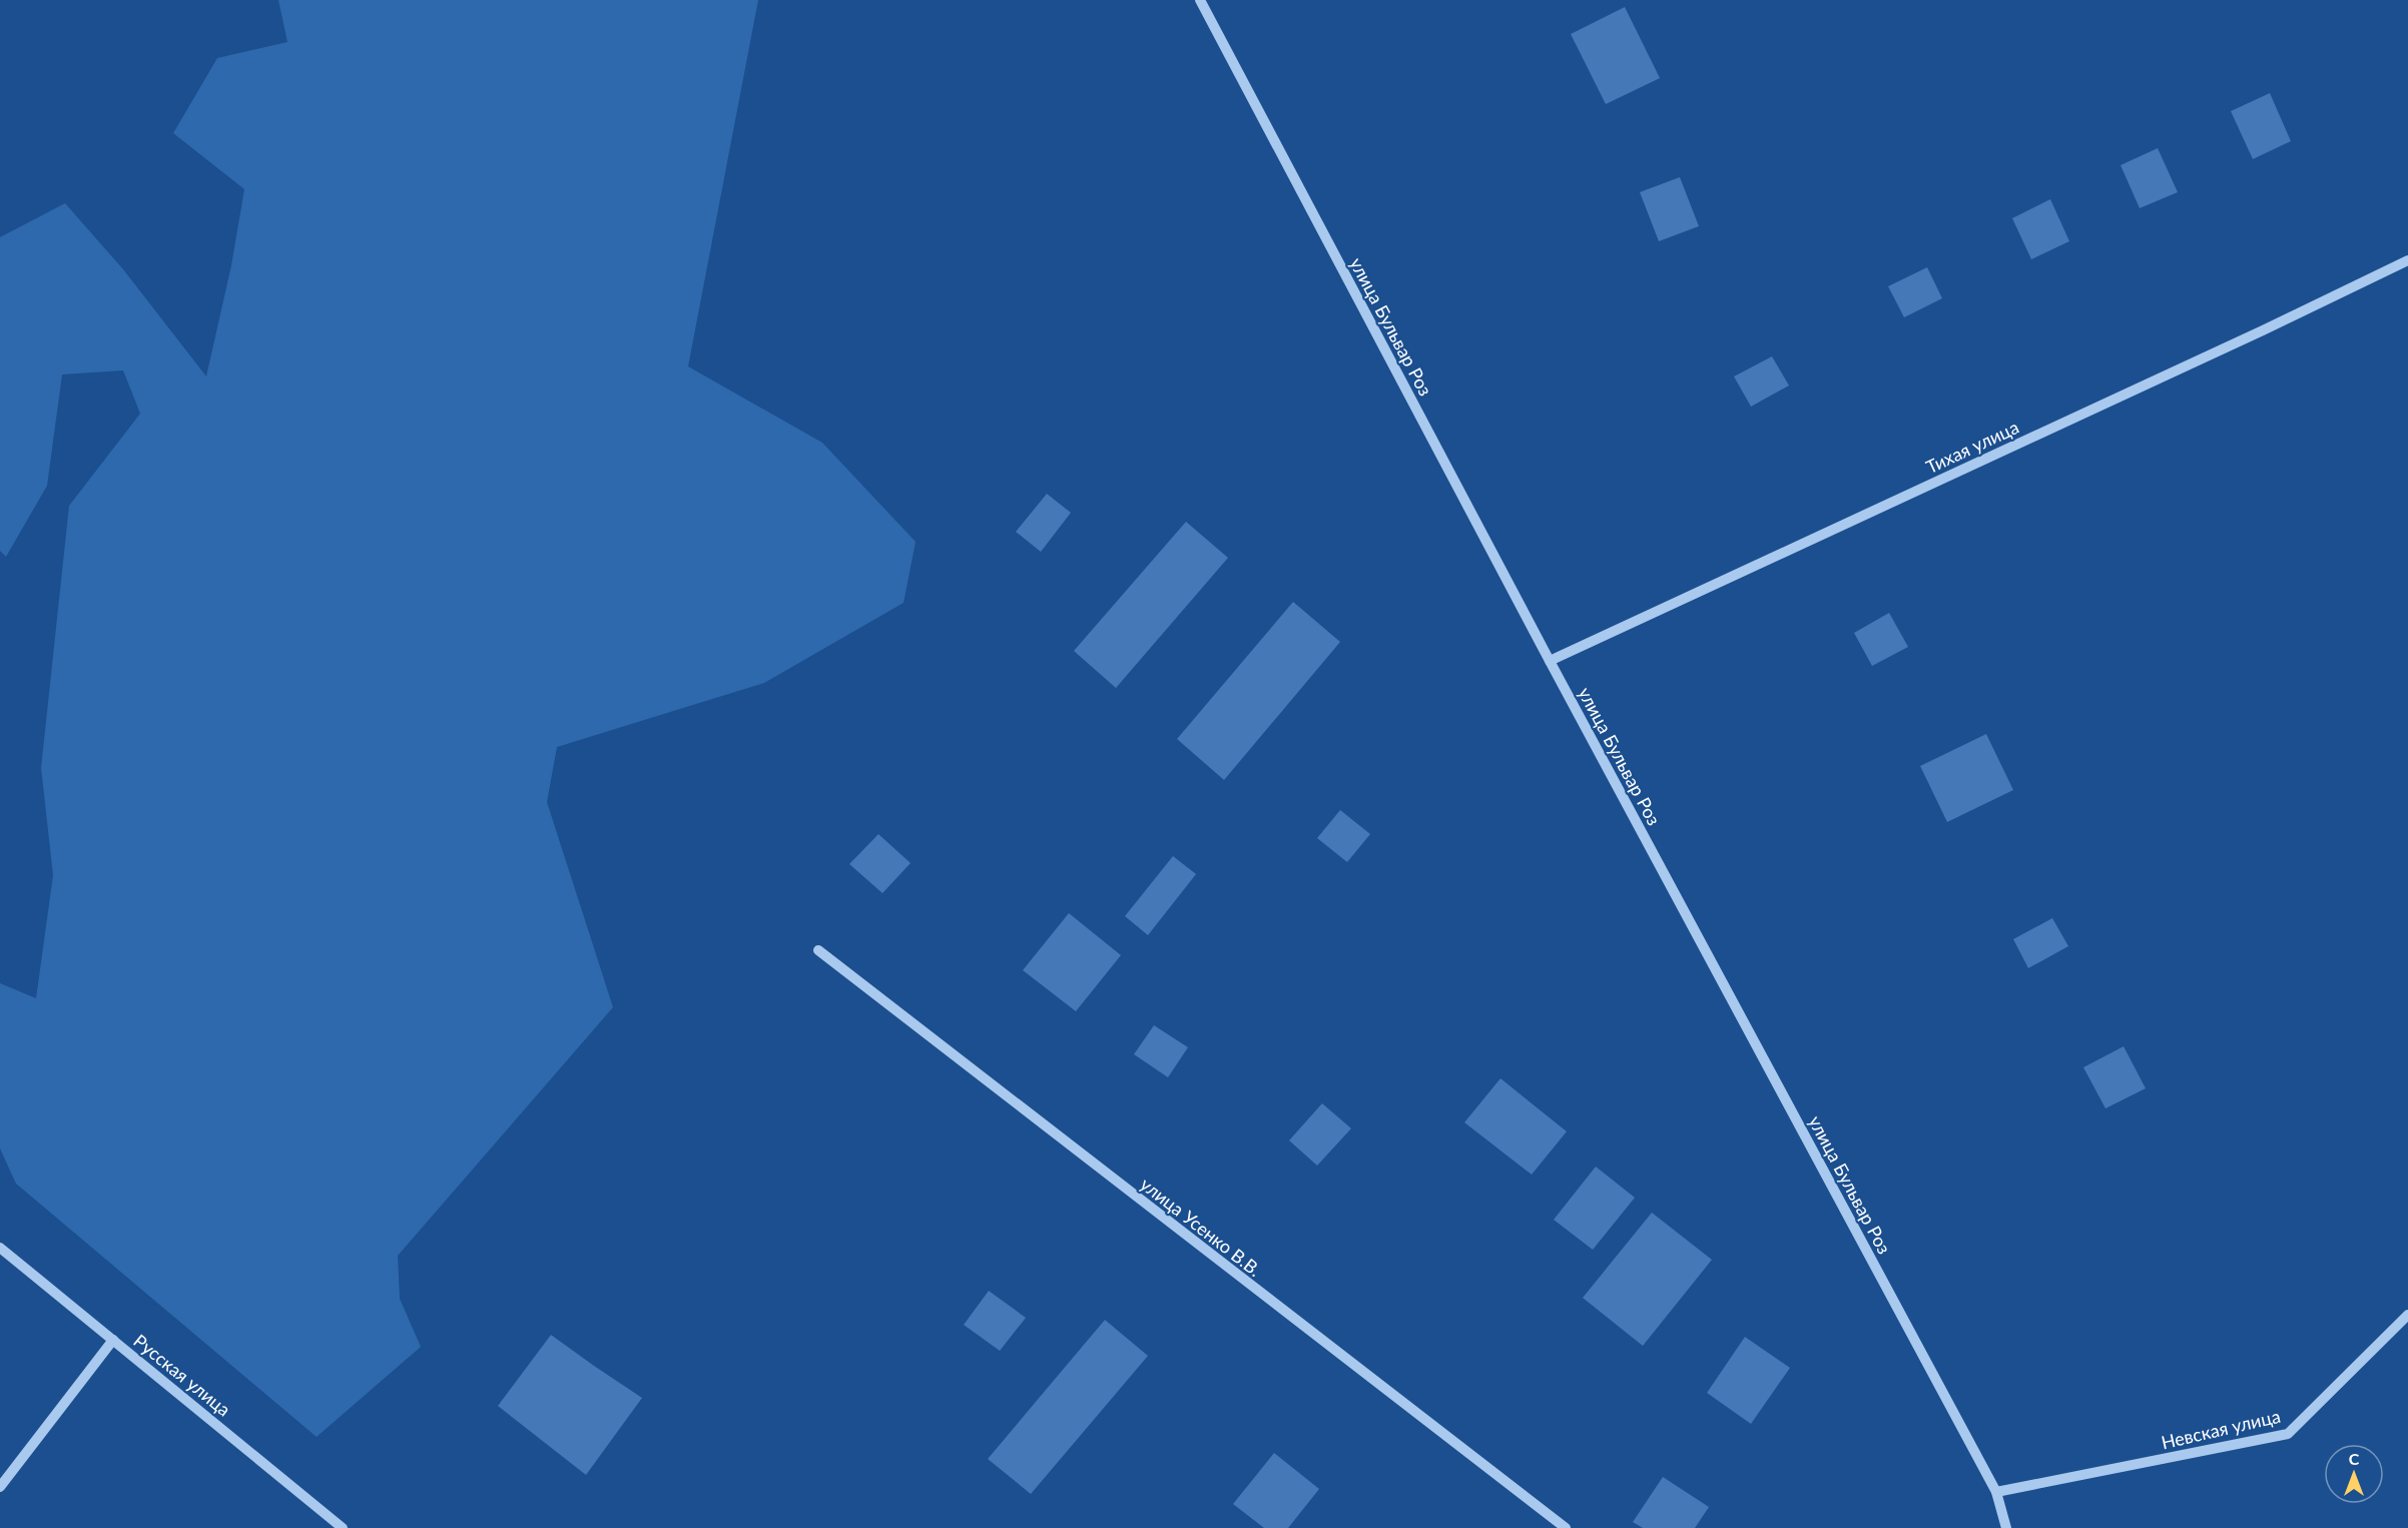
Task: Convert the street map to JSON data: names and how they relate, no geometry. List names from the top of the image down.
{
  "streets": {
    "street": [
      "улица Бульвар Роз",
      "Тихая улица",
      "улица Усенко В.В.",
      "Русская улица",
      "Невская улица"
    ]
  },
  "crossings": [
    ["улица Бульвар Роз", "Тихая улица"],
    ["улица Бульвар Роз", "Невская улица"]
  ],
  "north": "top"
}
